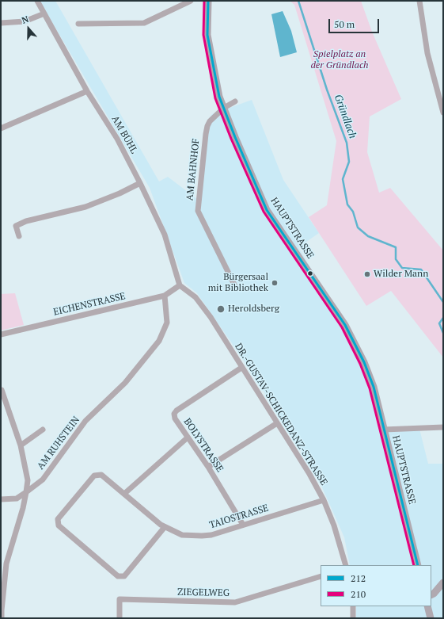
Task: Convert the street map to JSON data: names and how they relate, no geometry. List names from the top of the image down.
{
  "streets": {
    "street": [
      "AM BÜHL",
      "AM BAHNHOF",
      "HAUPTSTRASSE",
      "EICHENSTRASSE",
      "DR.-GUSTAV-SCHICKEDANZ-STRASSE",
      "AM RUHSTEIN",
      "BOLYSTRASSE",
      "TAIOSTRASSE",
      "ZIEGELWEG"
    ]
  },
  "crossings": [
    ["AM BÜHL", "EICHENSTRASSE"],
    ["AM BÜHL", "DR.-GUSTAV-SCHICKEDANZ-STRASSE"],
    ["AM BAHNHOF", "HAUPTSTRASSE"],
    ["EICHENSTRASSE", "DR.-GUSTAV-SCHICKEDANZ-STRASSE"],
    ["EICHENSTRASSE", "AM RUHSTEIN"],
    ["DR.-GUSTAV-SCHICKEDANZ-STRASSE", "BOLYSTRASSE"],
    ["DR.-GUSTAV-SCHICKEDANZ-STRASSE", "TAIOSTRASSE"],
    ["BOLYSTRASSE", "TAIOSTRASSE"]
  ],
  "water": ["Gründlach"],
  "parks": ["Spielplatz an der Gründlach"],
  "places": ["Wilder Mann", "Bürgersaal mit Bibliothek", "Heroldsberg"],
  "lines": ["transit line 212", "transit line 210"],
  "legend": ["212", "210"],
  "scale_bar": "50 m",
  "north": "top"
}
